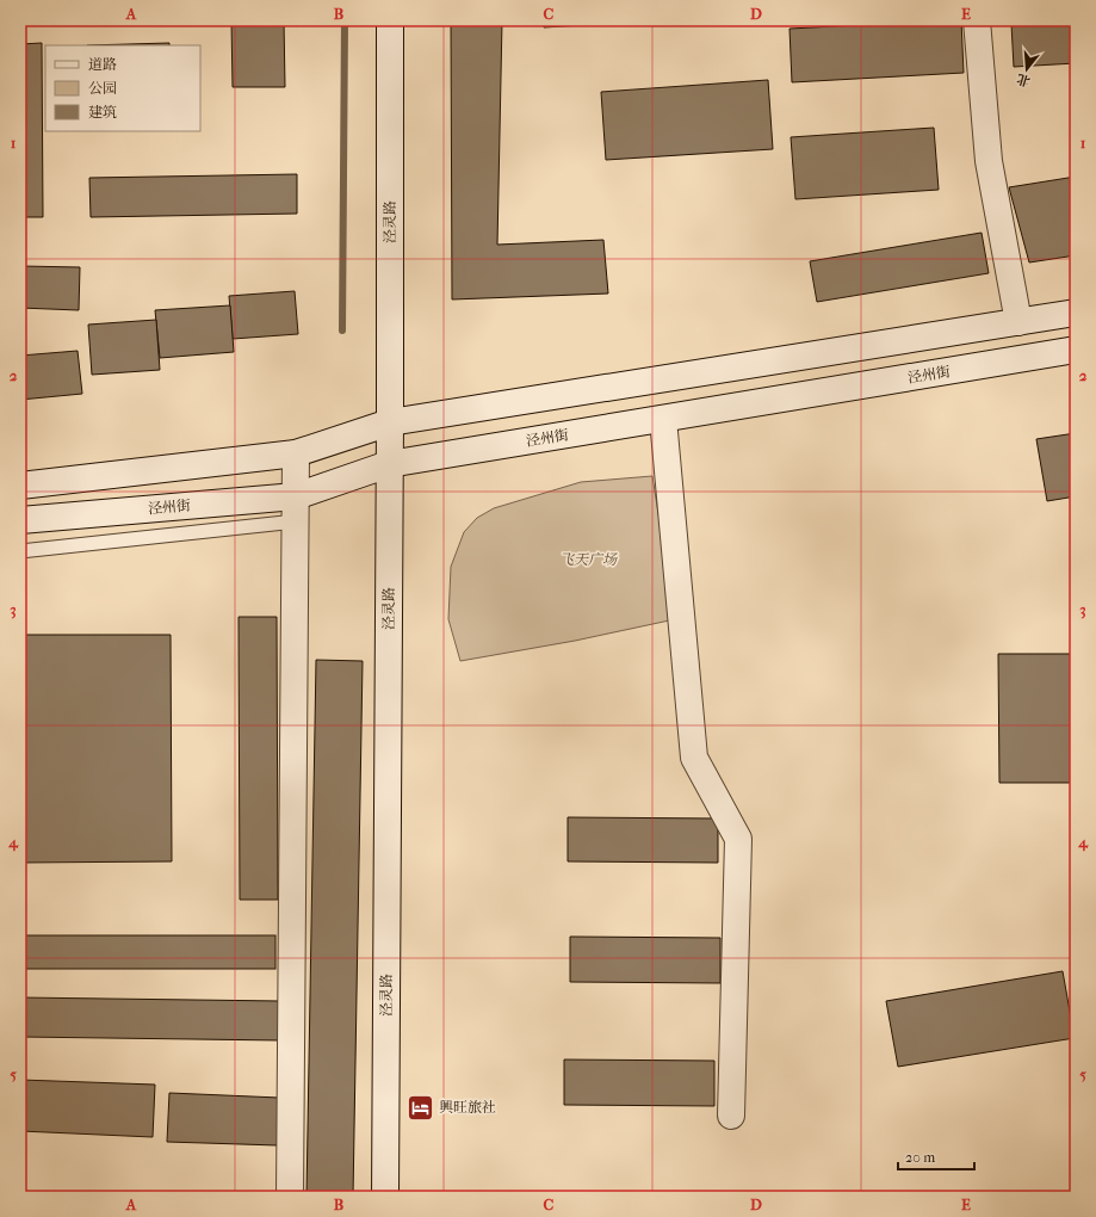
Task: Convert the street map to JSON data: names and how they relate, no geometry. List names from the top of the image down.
{
  "streets": {
    "main road": ["泾灵路", "泾州街"]
  },
  "crossings": [
    ["泾灵路", "泾州街"]
  ],
  "parks": ["飞天广场"],
  "places": {
    "hotel": ["興旺旅社"]
  },
  "legend": ["道路", "公园", "建筑"],
  "scale_bar": "20 m",
  "north": "bottom",
  "grid": {
    "columns": [
      "A",
      "B",
      "C",
      "D",
      "E"
    ],
    "rows": [
      "1",
      "2",
      "3",
      "4",
      "5"
    ]
  }
}
